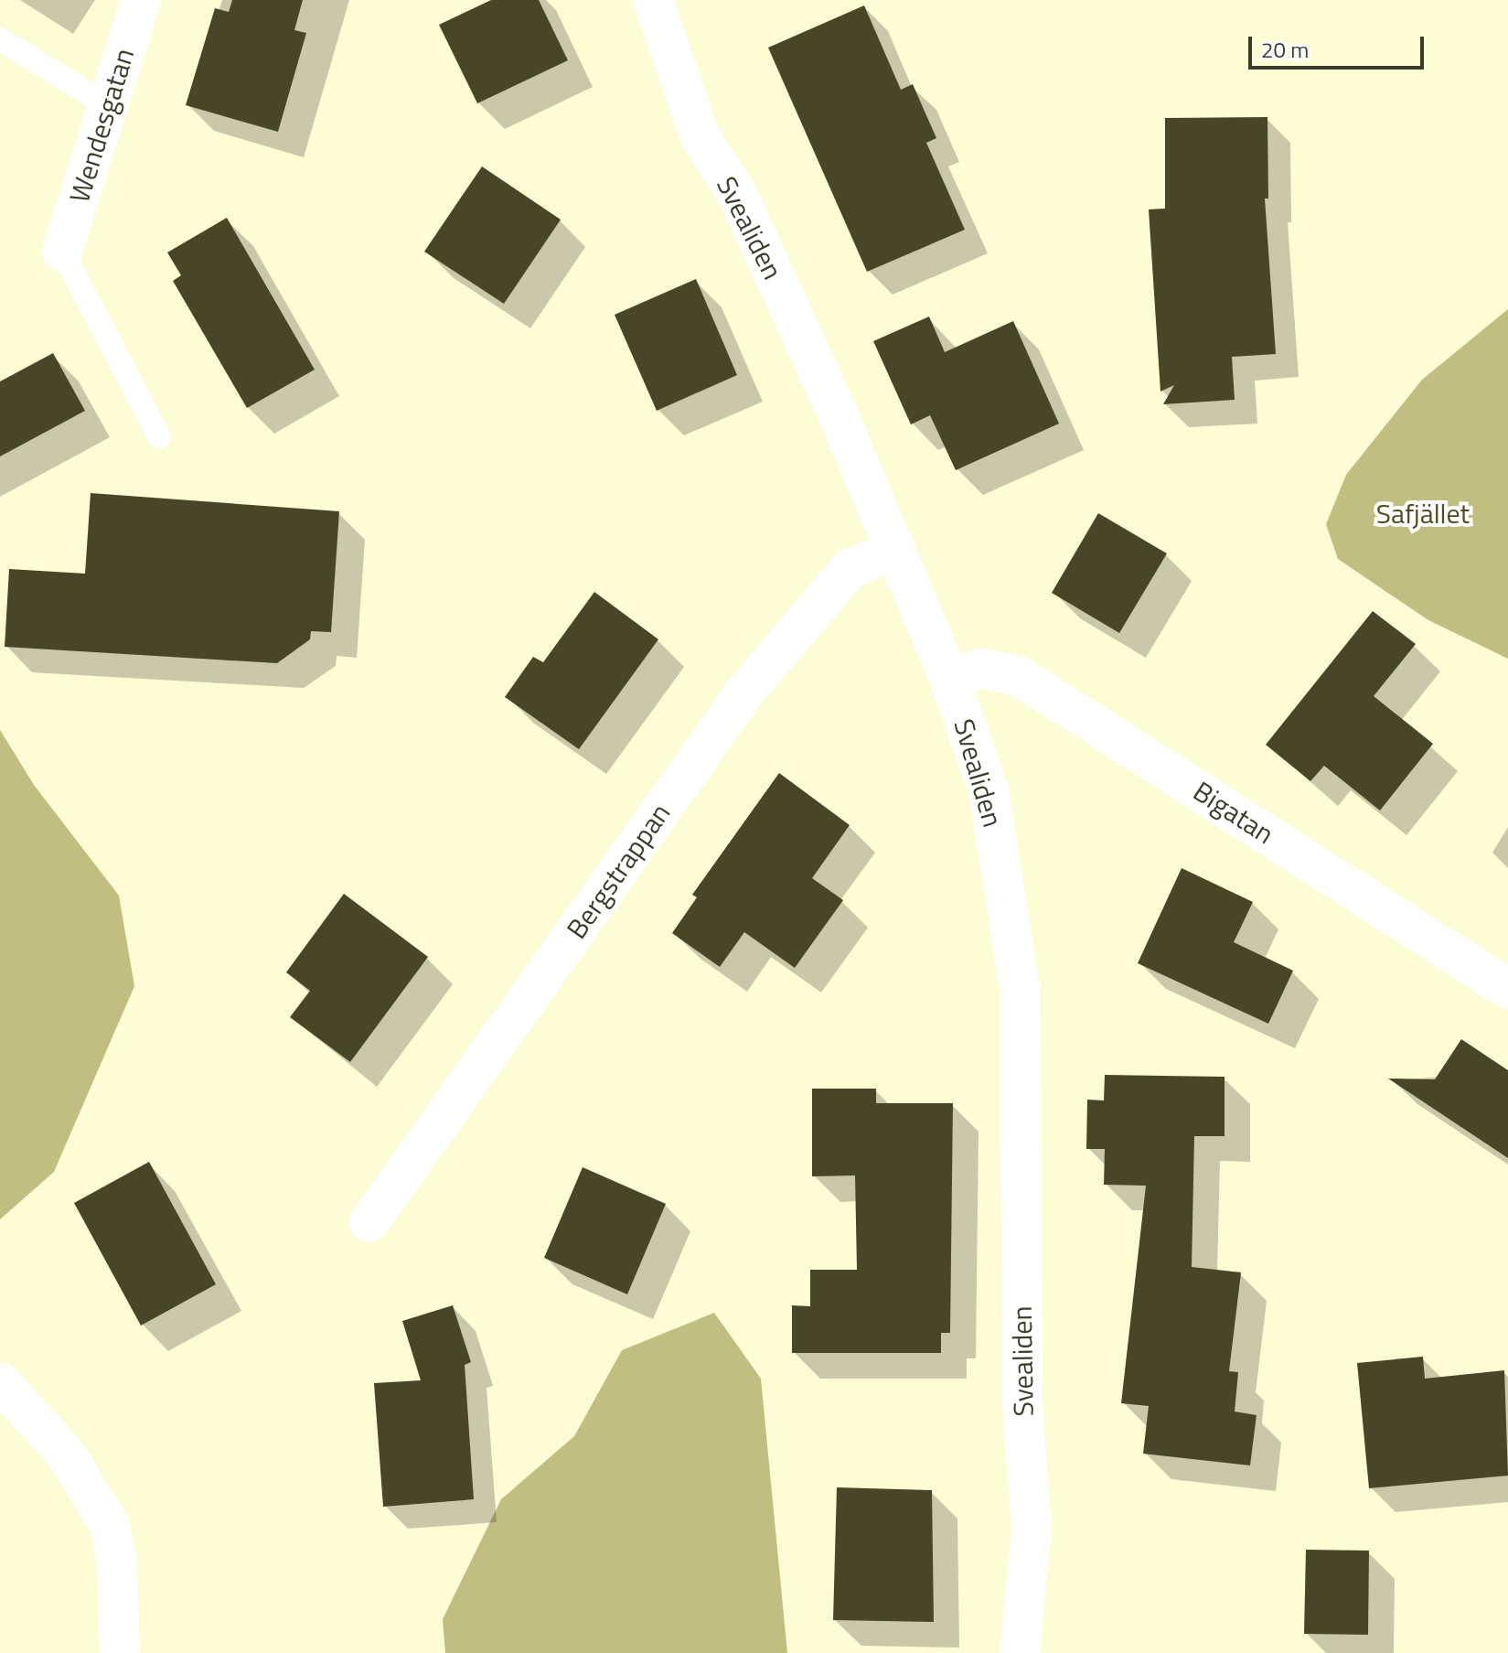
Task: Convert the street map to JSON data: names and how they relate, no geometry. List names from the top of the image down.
{
  "streets": {
    "street": [
      "Wendesgatan",
      "Svealiden",
      "Bigatan",
      "Bergstrappan"
    ]
  },
  "crossings": [
    ["Svealiden", "Bigatan"],
    ["Svealiden", "Bergstrappan"]
  ],
  "parks": ["Safjället"],
  "scale_bar": "20 m"
}
